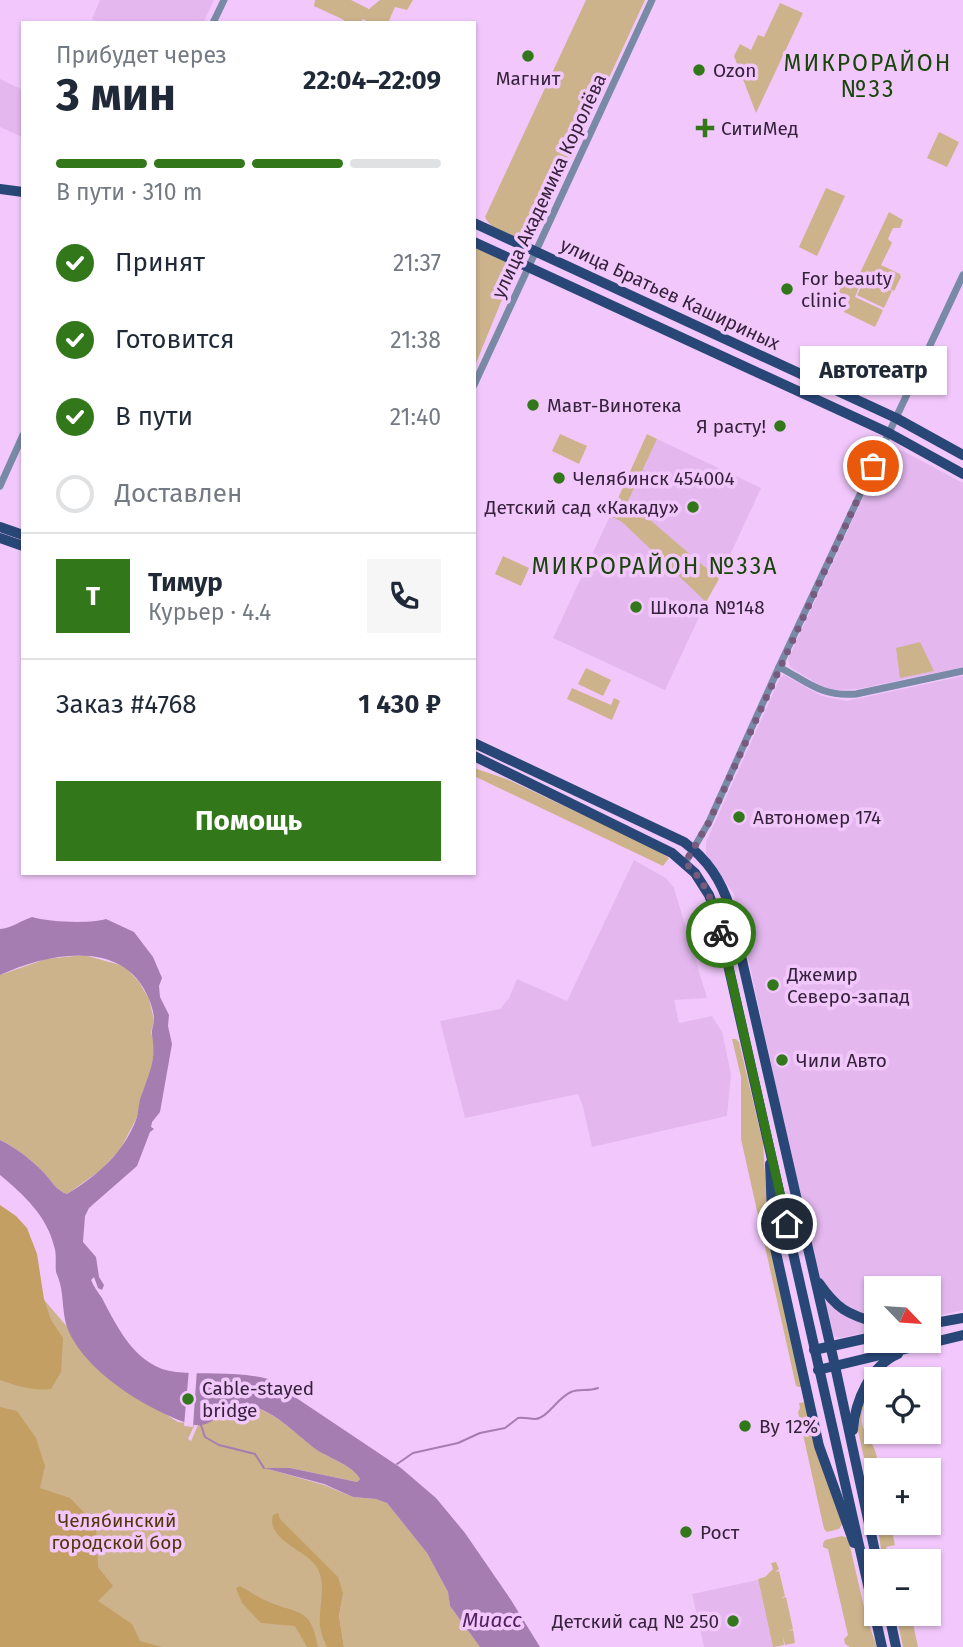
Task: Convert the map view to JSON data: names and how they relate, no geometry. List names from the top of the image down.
{
  "streets": {
    "main road": ["улица Братьев Кашириных"],
    "street": ["улица Академика Королёва"]
  },
  "crossings": [
    ["улица Академика Королёва", "улица Братьев Кашириных"]
  ],
  "districts": ["МИКРОРАЙОН №33", "МИКРОРАЙОН №33А"],
  "water": ["Миасс"],
  "parks": ["Челябинский городской бор"],
  "places": {
    "other": [
      "Магнит",
      "Ozon",
      "For beauty clinic",
      "Мавт-Винотека",
      "Я расту!",
      "Автотеатр",
      "Челябинск 454004",
      "Детский сад «Какаду»",
      "Школа №148",
      "Автономер 174",
      "Джемир Северо-запад",
      "Чили Авто",
      "Cable-stayed bridge",
      "Ву 12%",
      "Рост",
      "Детский сад № 250"
    ],
    "health": ["СитиМед"]
  },
  "north": "bottom right",
  "page": {
    "heading": ["3 мин", "Прибудет через", "22:04–22:09"],
    "panel": [
      "Тимур",
      "Курьер · 4.4",
      "Заказ #4768",
      "1 430 ₽"
    ],
    "bar": "В пути · 310 m",
    "list": [
      ["Принят", "21:37"],
      ["Готовится", "21:38"],
      ["В пути", "21:40"],
      "Доставлен"
    ],
    "bubble": "Автотеатр",
    "round": "Т",
    "buttons": "Помощь",
    "map_buttons": ["+", "−"]
  }
}
